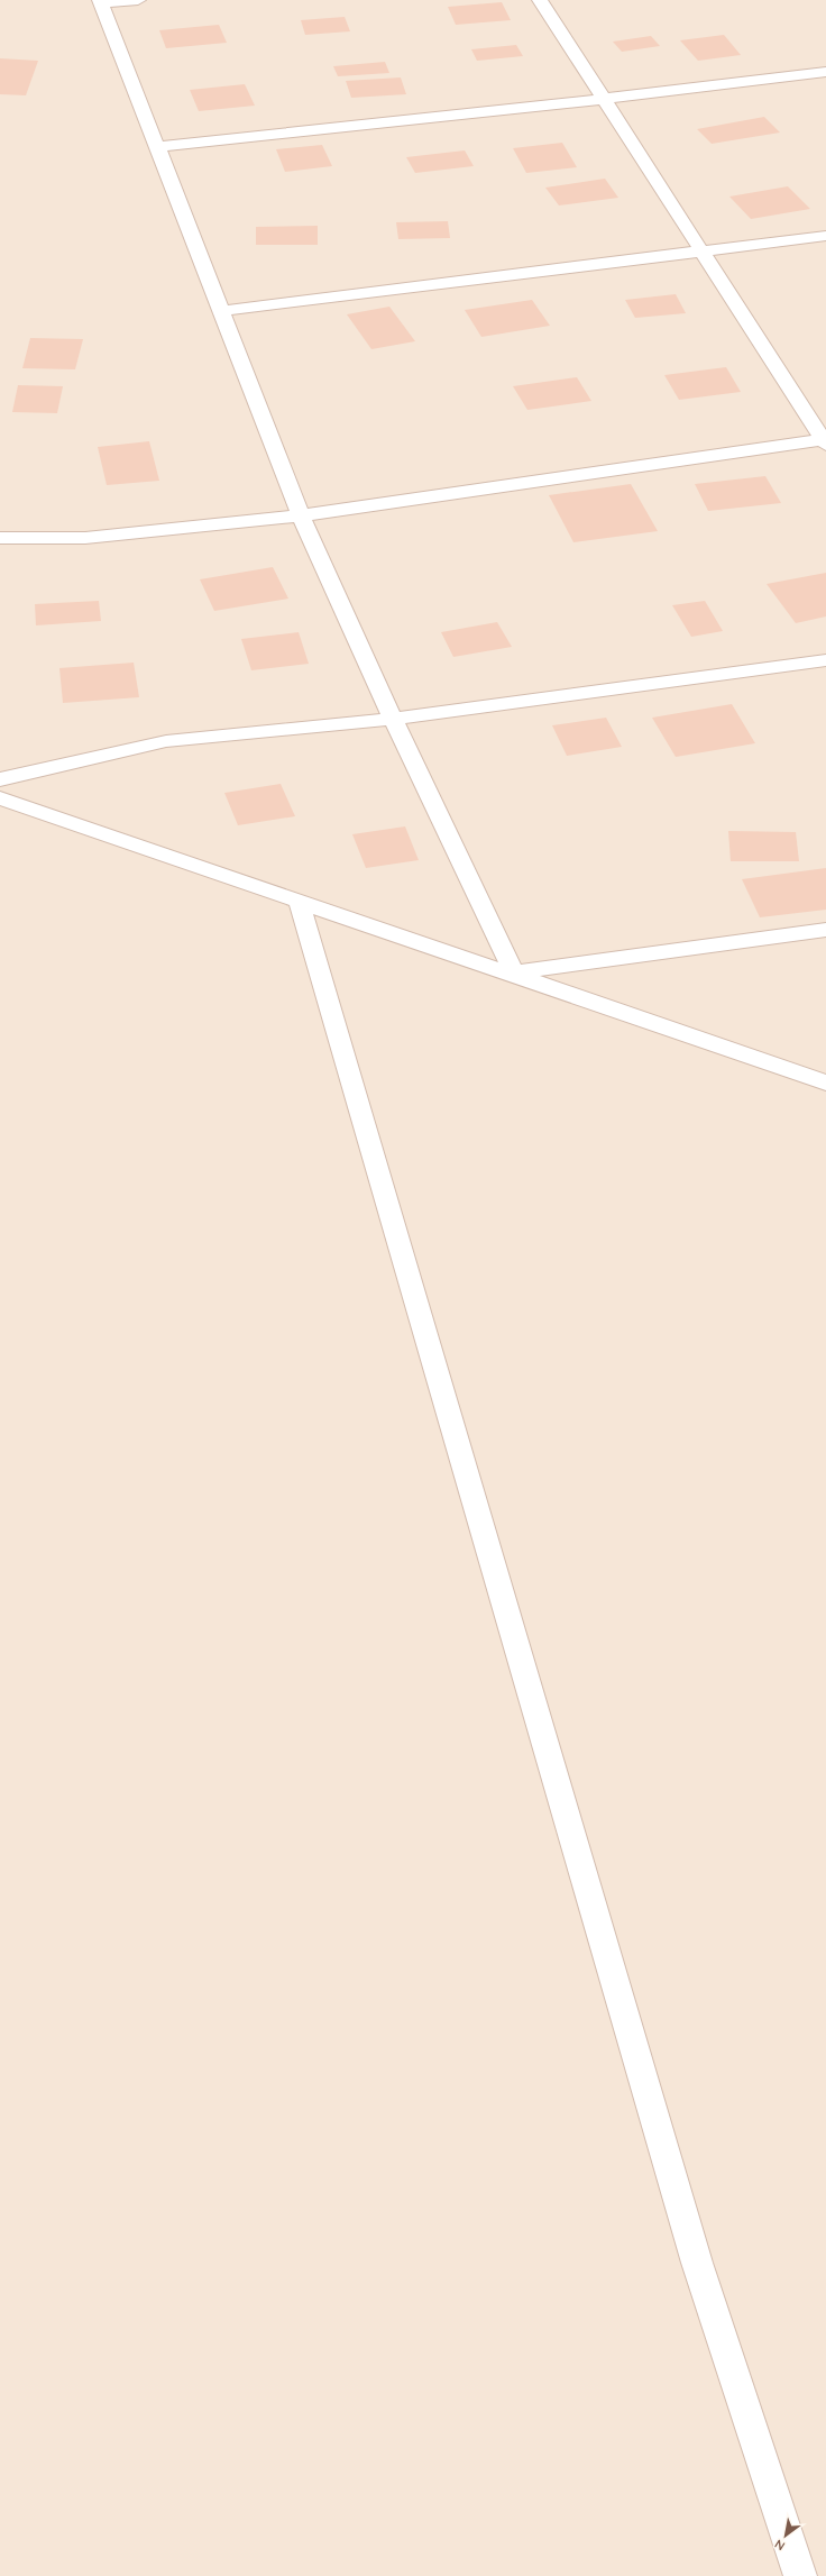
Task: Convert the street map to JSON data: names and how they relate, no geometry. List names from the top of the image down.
{
  "north": "bottom left"
}
